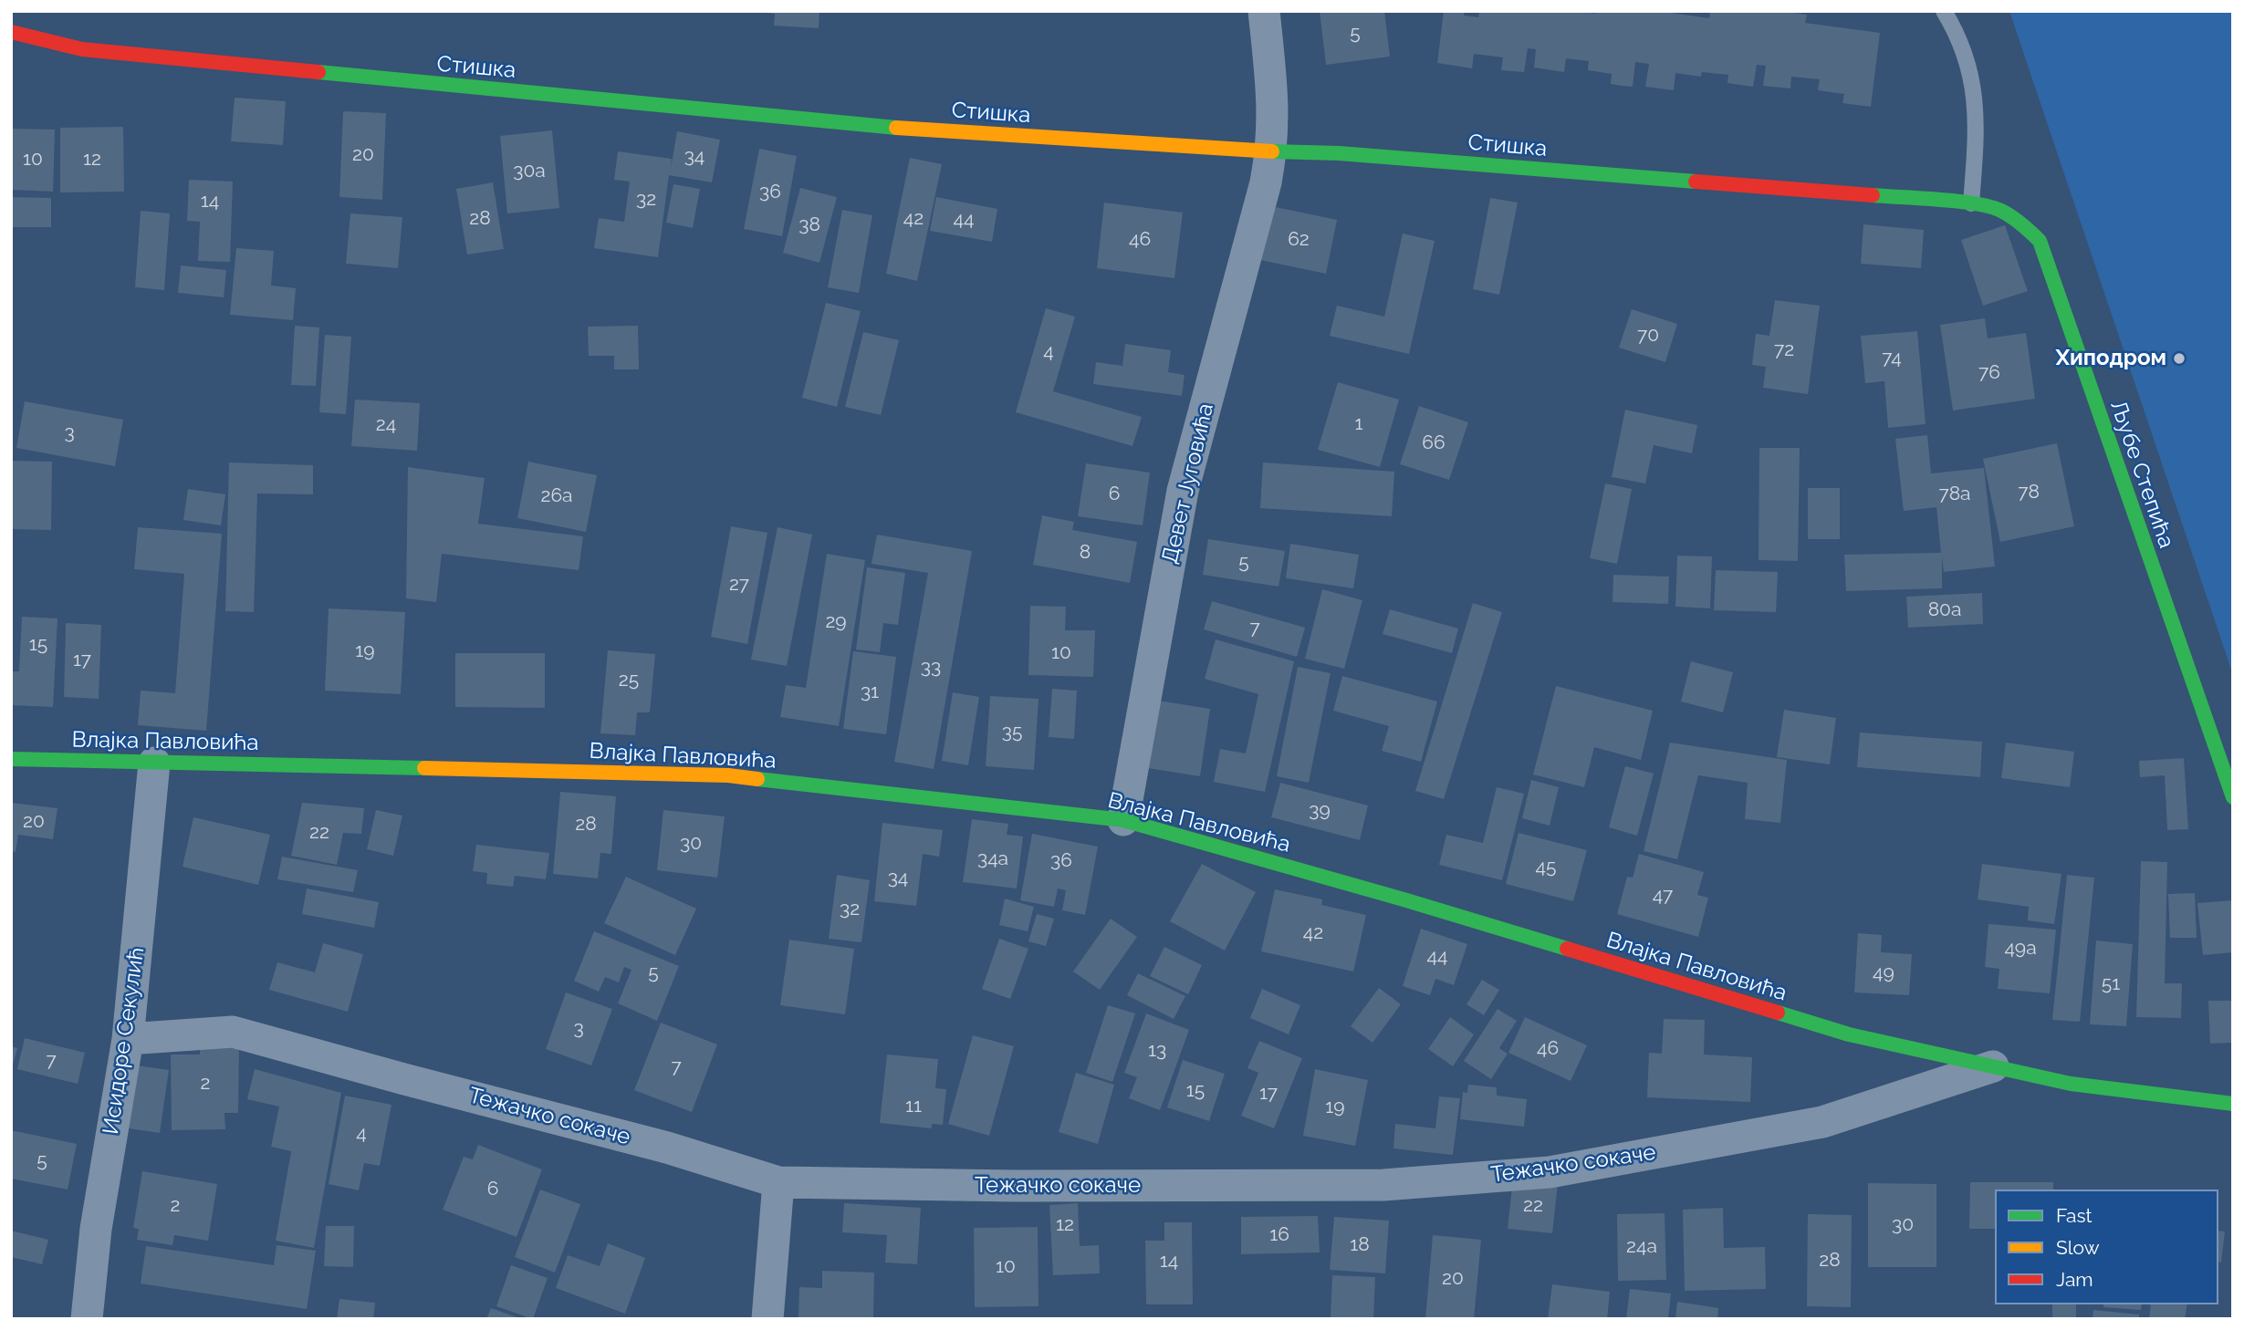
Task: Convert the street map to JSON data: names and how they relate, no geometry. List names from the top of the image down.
{
  "streets": {
    "street": [
      "Стишка",
      "Љубе Степића",
      "Девет Југовића",
      "Влајка Павловића",
      "Исидоре Секулић",
      "Тежачко сокаче"
    ]
  },
  "crossings": [
    ["Стишка", "Љубе Степића"],
    ["Стишка", "Девет Југовића"],
    ["Девет Југовића", "Влајка Павловића"],
    ["Влајка Павловића", "Исидоре Секулић"],
    ["Влајка Павловића", "Тежачко сокаче"],
    ["Исидоре Секулић", "Тежачко сокаче"]
  ],
  "places": ["Хиподром"],
  "house_numbers": [
    "5",
    "20",
    "34",
    "10",
    "12",
    "30a",
    "36",
    "32",
    "14",
    "28",
    "42",
    "44",
    "38",
    "46",
    "62",
    "70",
    "72",
    "4",
    "74",
    "76",
    "1",
    "24",
    "3",
    "66",
    "78",
    "6",
    "78a",
    "26a",
    "8",
    "5",
    "27",
    "80a",
    "29",
    "7",
    "15",
    "19",
    "10",
    "17",
    "33",
    "25",
    "31",
    "35",
    "39",
    "20",
    "28",
    "22",
    "30",
    "34a",
    "36",
    "45",
    "34",
    "47",
    "32",
    "42",
    "49a",
    "44",
    "5",
    "49",
    "51",
    "3",
    "46",
    "13",
    "7",
    "7",
    "2",
    "15",
    "17",
    "11",
    "19",
    "4",
    "5",
    "6",
    "2",
    "22",
    "12",
    "30",
    "16",
    "18",
    "24a",
    "28",
    "14",
    "10",
    "20"
  ],
  "legend": ["Fast", "Slow", "Jam"]
}
